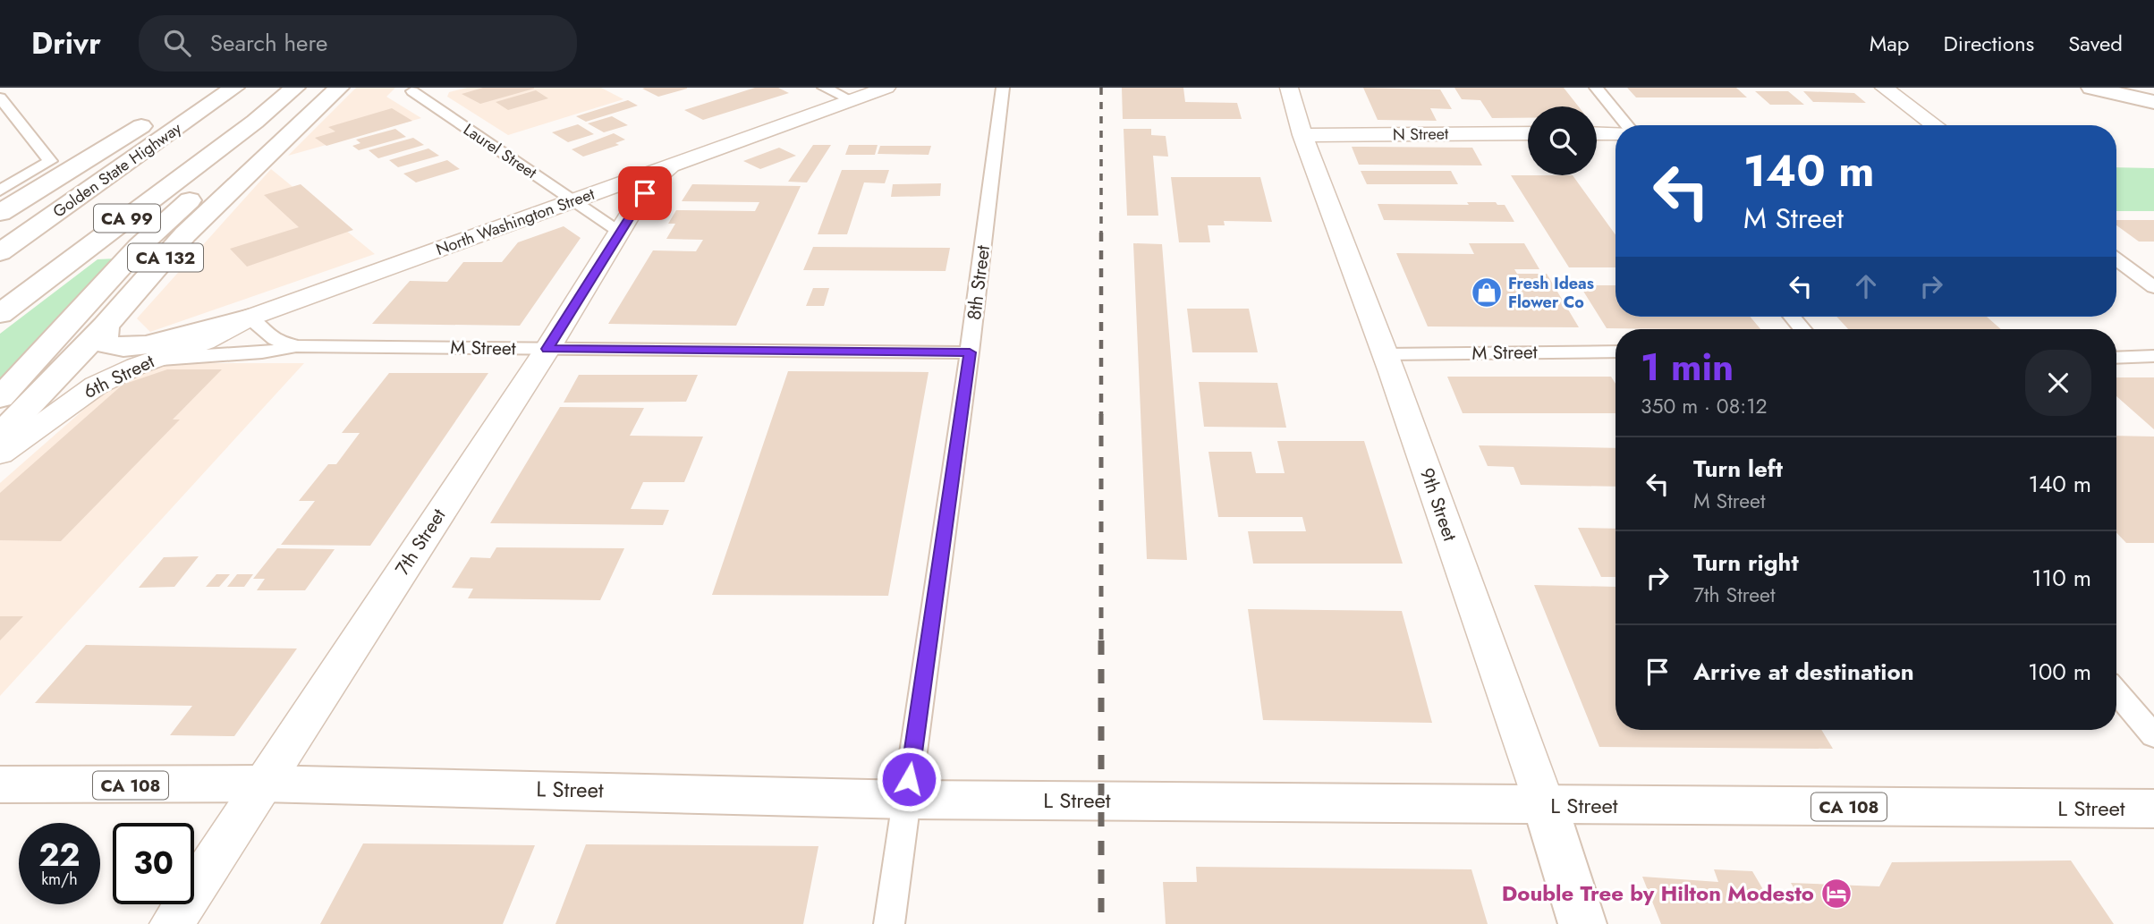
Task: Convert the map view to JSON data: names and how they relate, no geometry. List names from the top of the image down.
{
  "streets": {
    "main road": [
      "Golden State Highway",
      "CA 99",
      "CA 132",
      "9th Street",
      "CA 108",
      "L Street"
    ],
    "street": [
      "N Street",
      "Laurel Street",
      "North Washington Street",
      "8th Street",
      "M Street",
      "6th Street",
      "7th Street"
    ]
  },
  "crossings": [
    ["N Street", "9th Street"],
    ["Laurel Street", "North Washington Street"],
    ["Laurel Street", "7th Street"],
    ["North Washington Street", "M Street"],
    ["North Washington Street", "6th Street"],
    ["North Washington Street", "7th Street"],
    ["8th Street", "M Street"],
    ["8th Street", "L Street"],
    ["M Street", "6th Street"],
    ["M Street", "9th Street"],
    ["M Street", "7th Street"],
    ["9th Street", "L Street"],
    ["7th Street", "L Street"]
  ],
  "places": {
    "shop": ["Fresh Ideas Flower Co"],
    "hotel": ["Double Tree by Hilton Modesto"]
  },
  "page": {
    "header": "Drivr",
    "search": "Search here",
    "nav": ["Map", "Directions", "Saved"],
    "turn": ["140 m", "M Street"],
    "heading": ["1 min", "350 m · 08:12"],
    "list": [
      {
        "name": "Turn left",
        "note": "M Street",
        "value": "140 m"
      },
      {
        "name": "Turn right",
        "note": "7th Street",
        "value": "110 m"
      },
      {
        "name": "Arrive at destination",
        "value": "100 m"
      }
    ],
    "speed": "22 km/h",
    "limit": "30"
  }
}
